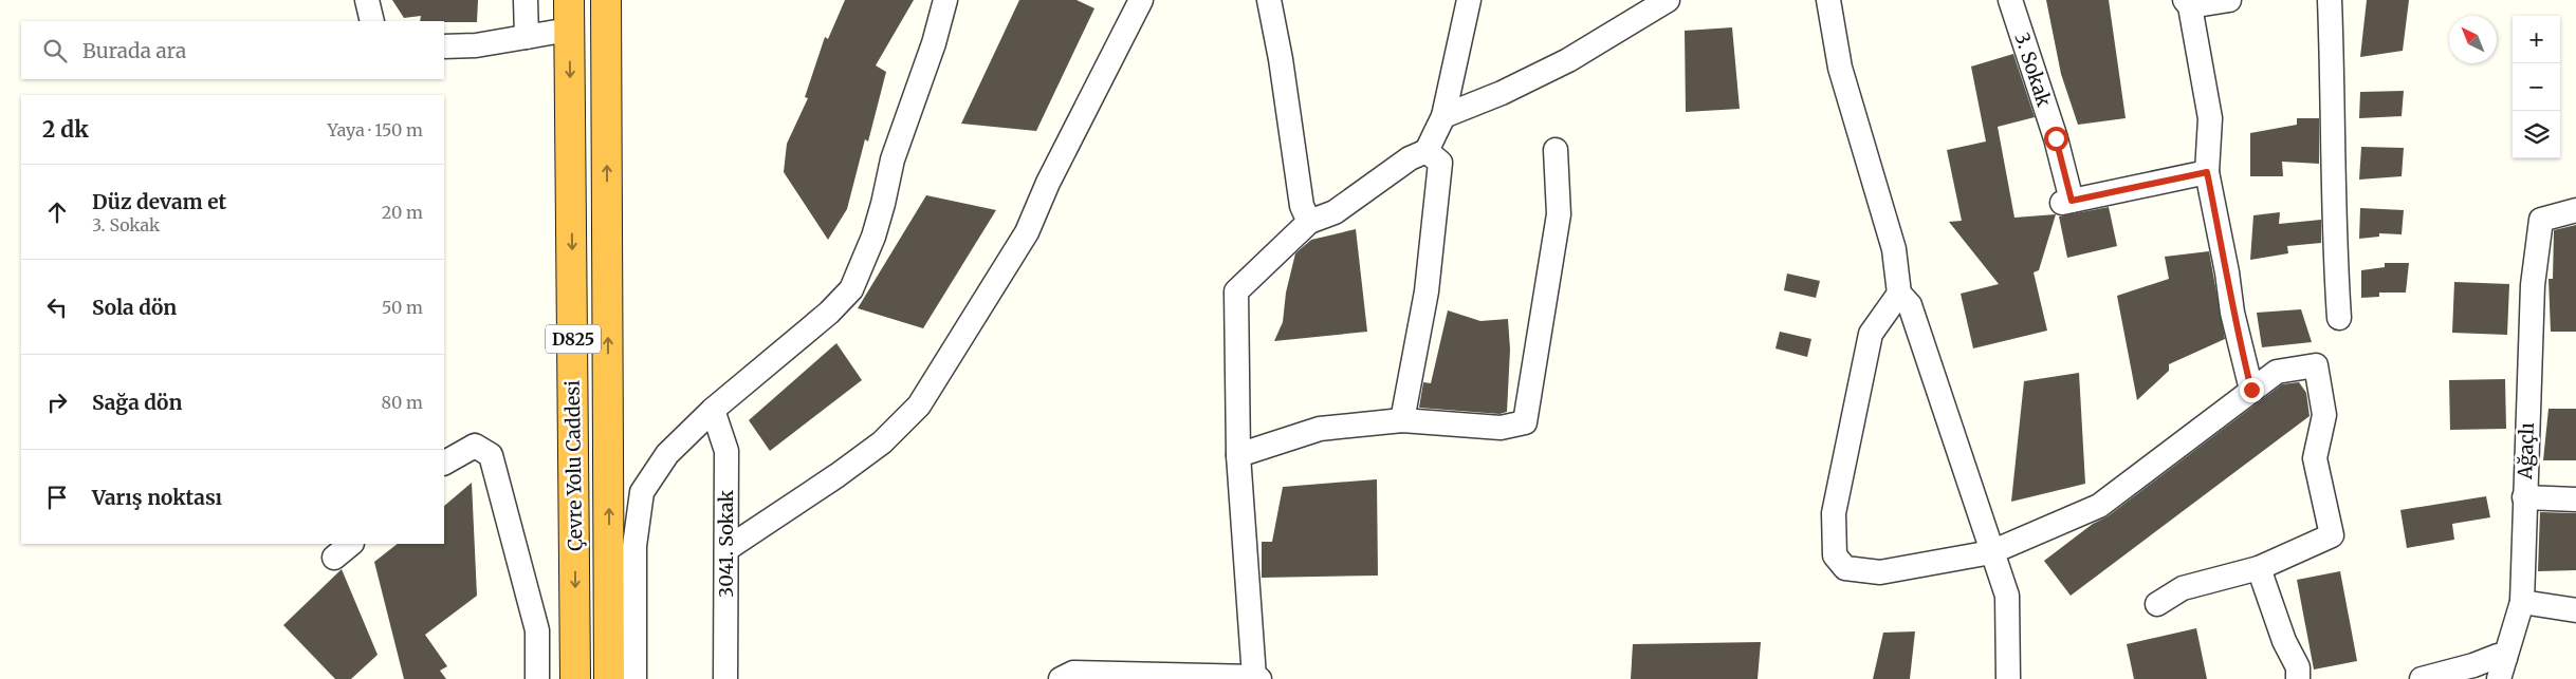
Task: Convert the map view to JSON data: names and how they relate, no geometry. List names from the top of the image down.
{
  "streets": {
    "highway": ["D825", "Çevre Yolu Caddesi"],
    "street": ["3. Sokak", "Ağaçlı", "3041. Sokak"]
  },
  "north": "top left",
  "page": {
    "map_buttons": ["+", "−"],
    "search": "Burada ara",
    "heading": ["2 dk", "Yaya · 150 m"],
    "list": [
      ["Düz devam et", "3. Sokak", "20 m"],
      ["Sola dön", "50 m"],
      ["Sağa dön", "80 m"],
      "Varış noktası"
    ]
  }
}
